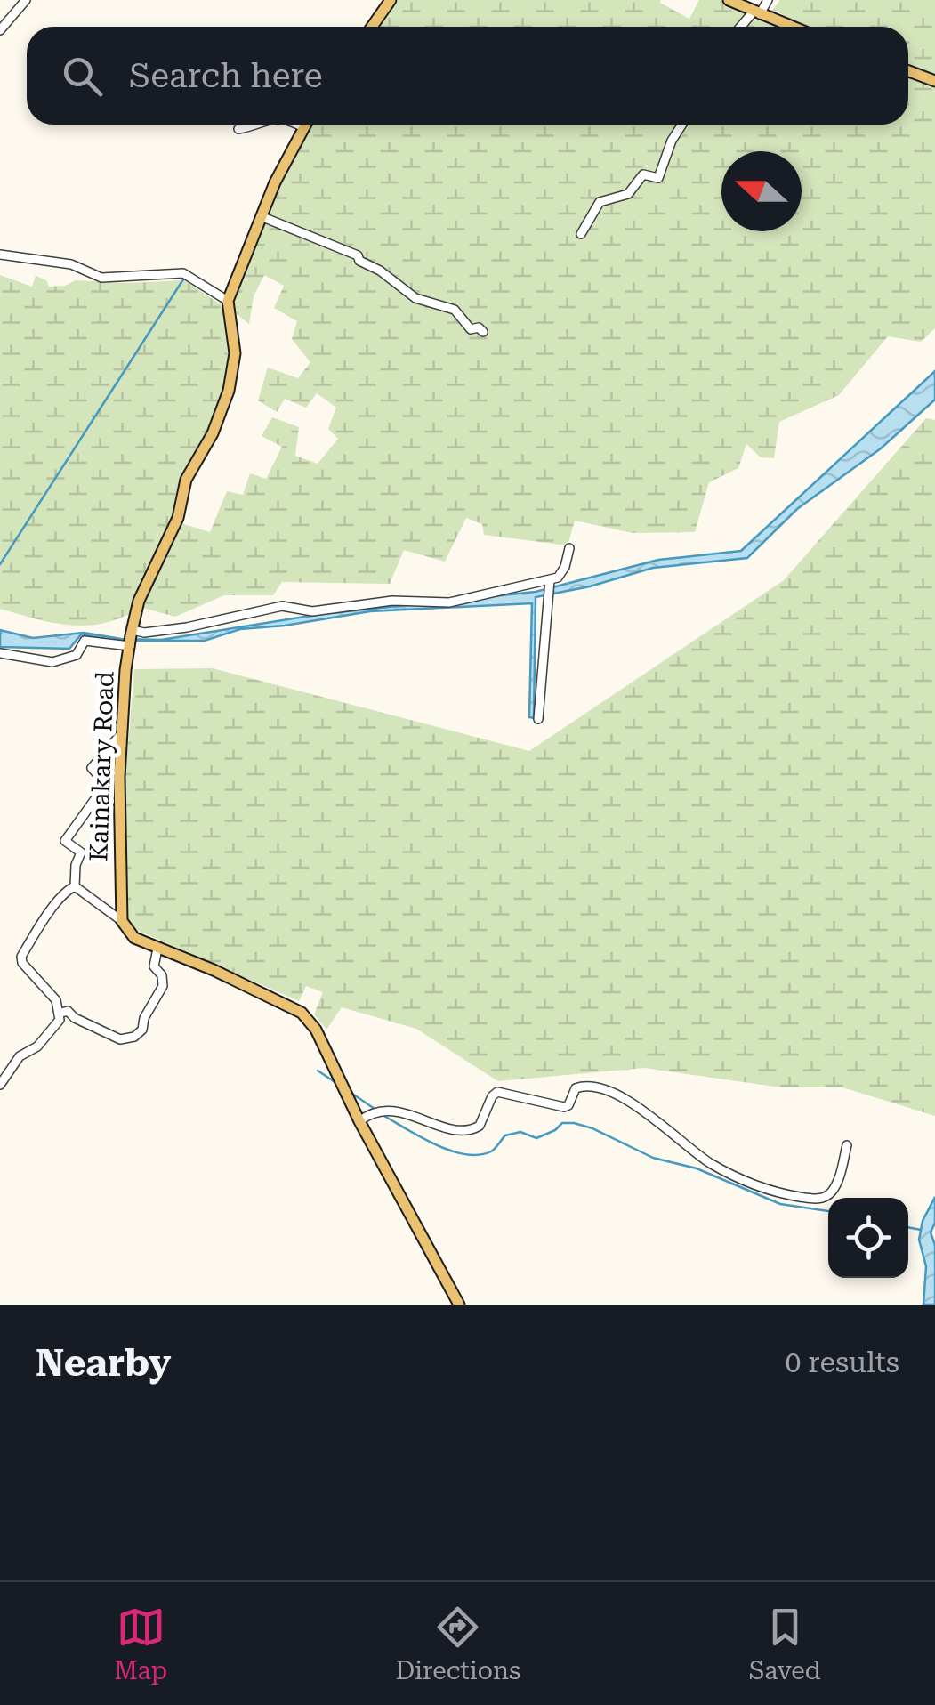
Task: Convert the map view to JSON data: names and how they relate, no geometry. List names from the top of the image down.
{
  "streets": {
    "main road": ["Kainakary Road"]
  },
  "north": "left",
  "page": {
    "search": "Search here",
    "heading": ["Nearby", "0 results"],
    "nav": ["Map", "Directions", "Saved"]
  }
}
